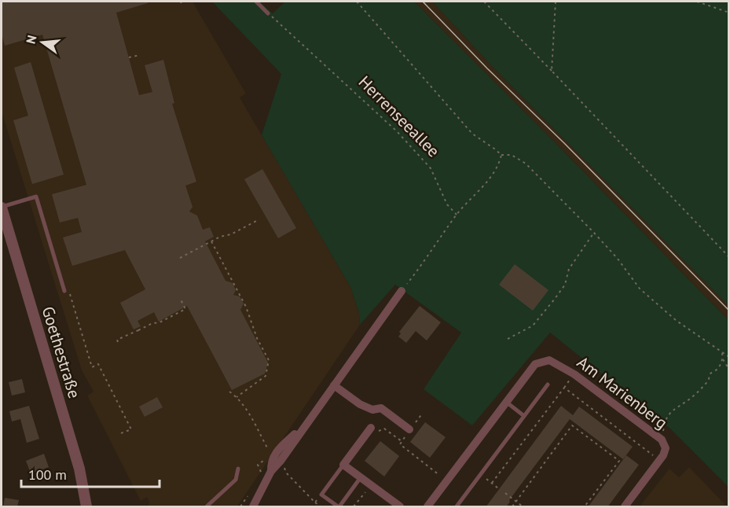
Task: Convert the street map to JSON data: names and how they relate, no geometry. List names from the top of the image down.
{
  "streets": {
    "street": ["Goethestraße", "Am Marienberg"],
    "path": ["Herrenseeallee"]
  },
  "scale_bar": "100 m",
  "north": "left"
}
